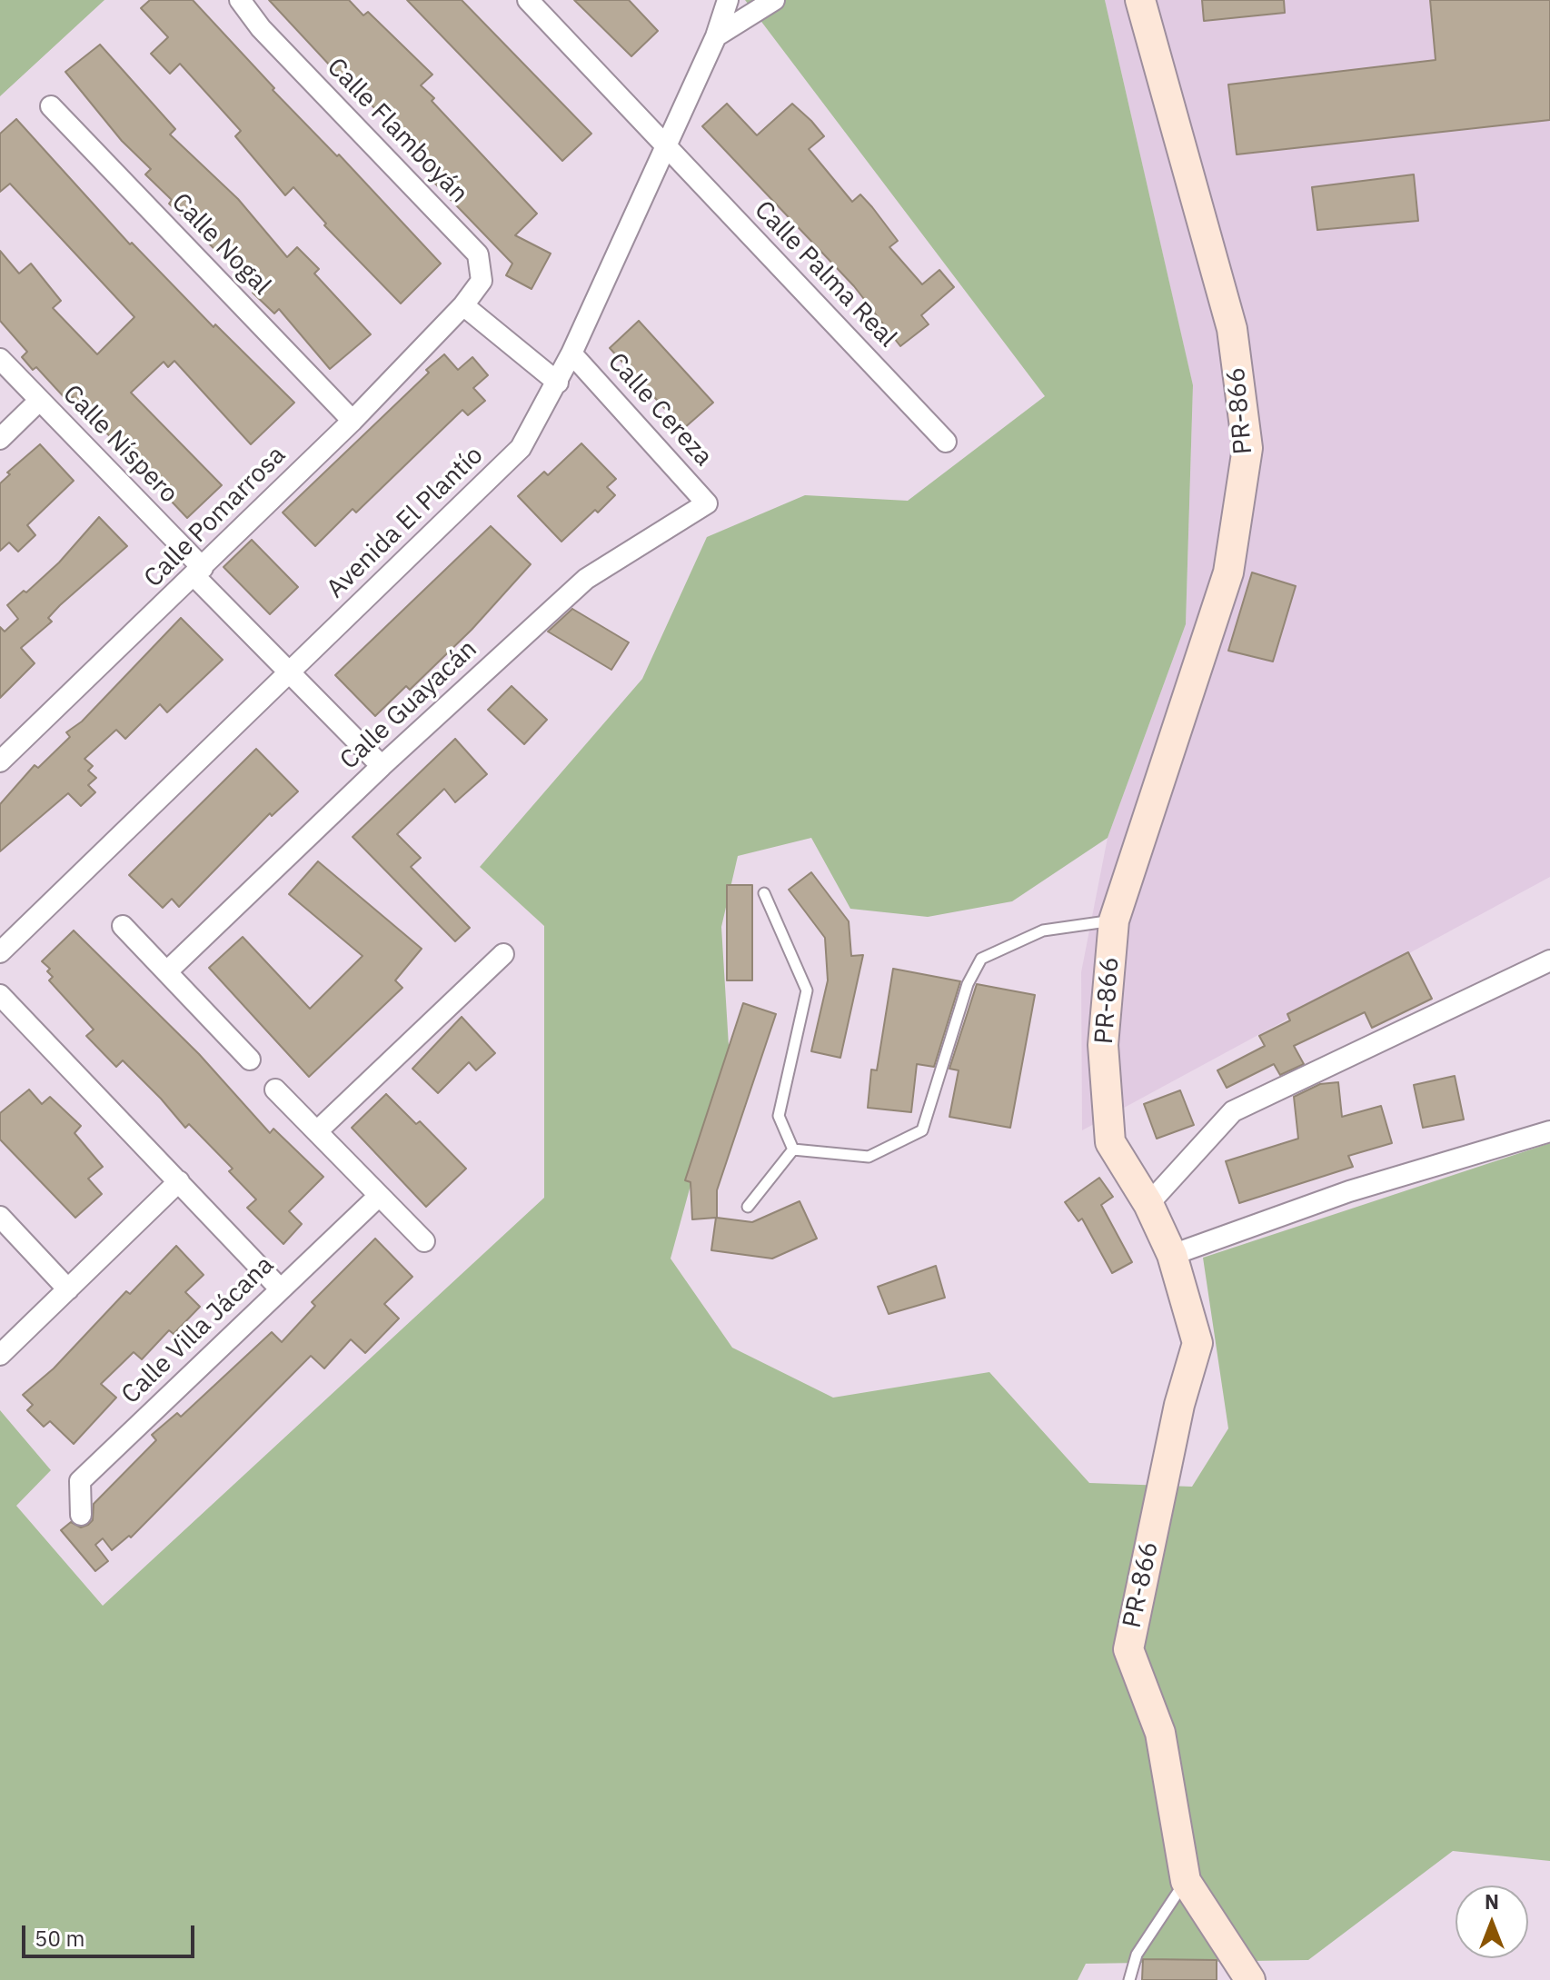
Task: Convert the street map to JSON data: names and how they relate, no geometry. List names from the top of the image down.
{
  "streets": {
    "street": [
      "Calle Flamboyán",
      "Calle Nogal",
      "Calle Palma Real",
      "Calle Cereza",
      "PR-866",
      "Calle Níspero",
      "Calle Pomarrosa",
      "Avenida El Plantío",
      "Calle Guayacán",
      "Calle Villa Jácana"
    ]
  },
  "crossings": [
    ["Calle Flamboyán", "Calle Pomarrosa"],
    ["Calle Nogal", "Calle Pomarrosa"],
    ["Calle Palma Real", "Avenida El Plantío"],
    ["Calle Cereza", "Avenida El Plantío"],
    ["Calle Cereza", "Calle Guayacán"],
    ["Calle Níspero", "Calle Pomarrosa"],
    ["Calle Níspero", "Avenida El Plantío"],
    ["Calle Níspero", "Calle Guayacán"]
  ],
  "scale_bar": "50 m",
  "north": "top"
}
